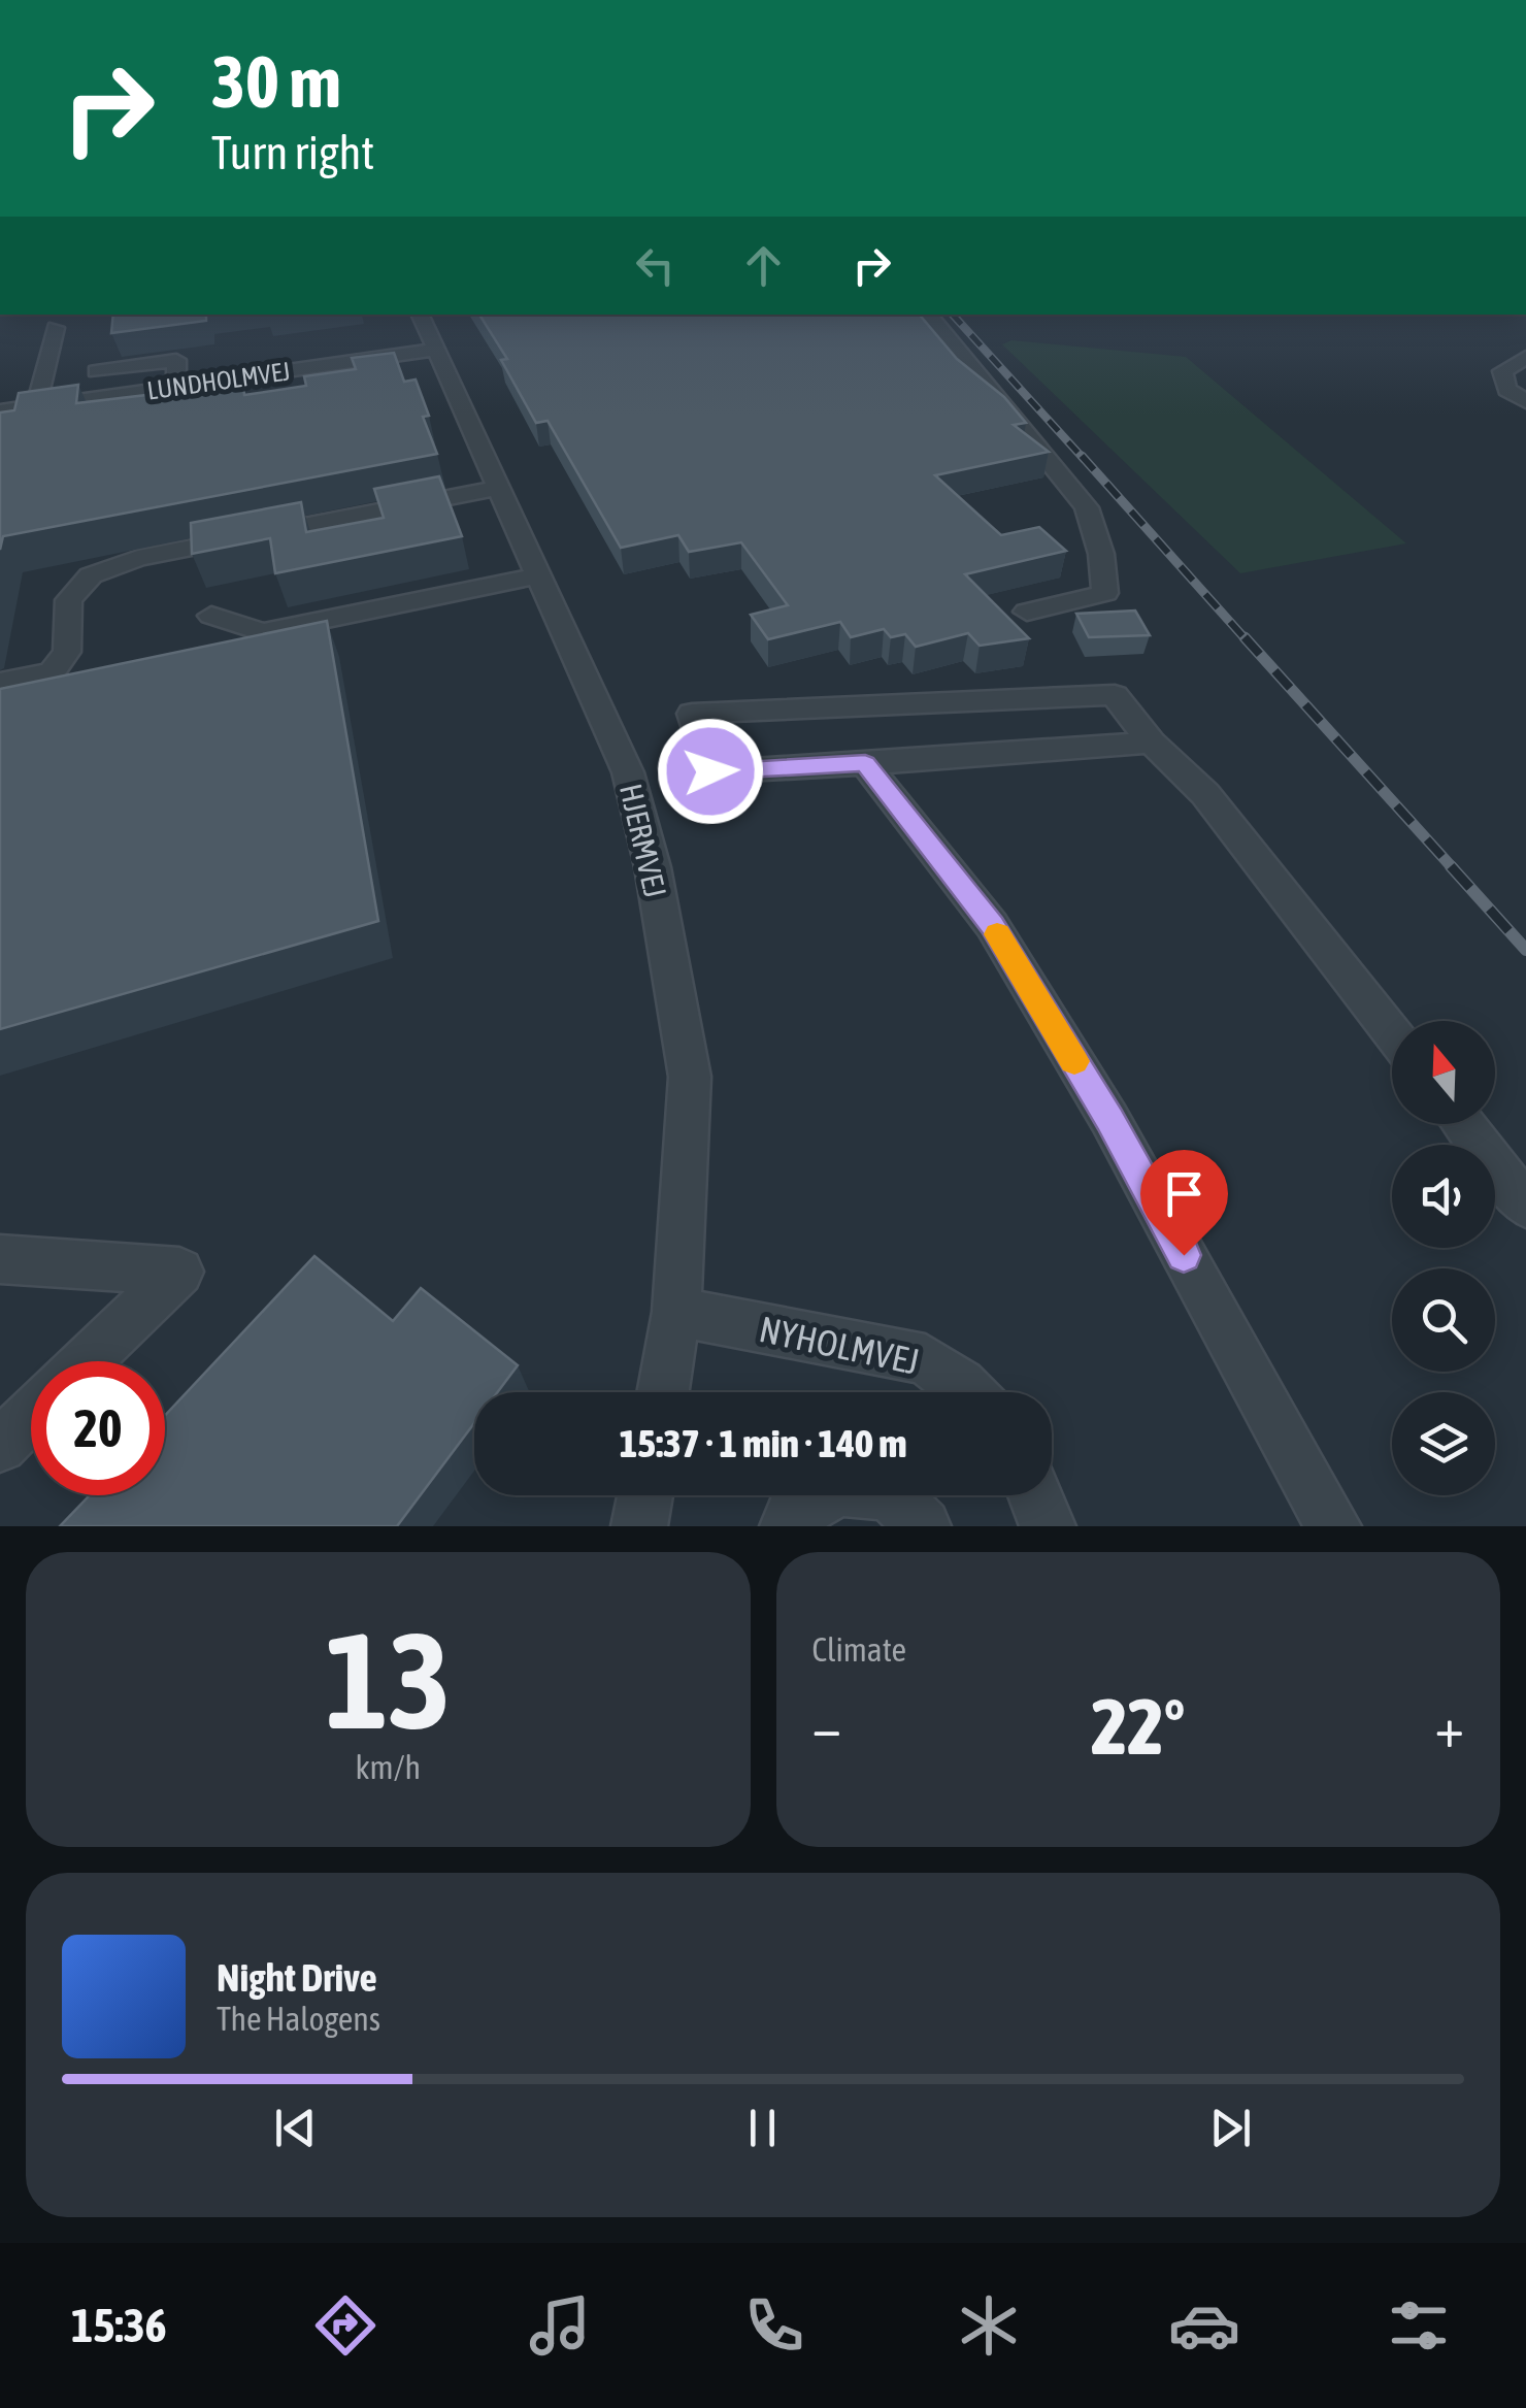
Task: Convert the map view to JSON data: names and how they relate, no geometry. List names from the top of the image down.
{
  "streets": {
    "street": ["LUNDHOLMVEJ", "HJERMVEJ", "NYHOLMVEJ"]
  },
  "crossings": [
    ["LUNDHOLMVEJ", "HJERMVEJ"],
    ["HJERMVEJ", "NYHOLMVEJ"]
  ],
  "north": "top",
  "page": {
    "turn": ["30 m", "Turn right"],
    "limit": "20",
    "trip": "15:37 · 1 min · 140 m",
    "tile": [
      ["13", "km/h"],
      "Climate"
    ],
    "heat": ["−", "22°", "+"],
    "song": ["Night Drive", "The Halogens"],
    "tabs": "15:36"
  }
}
